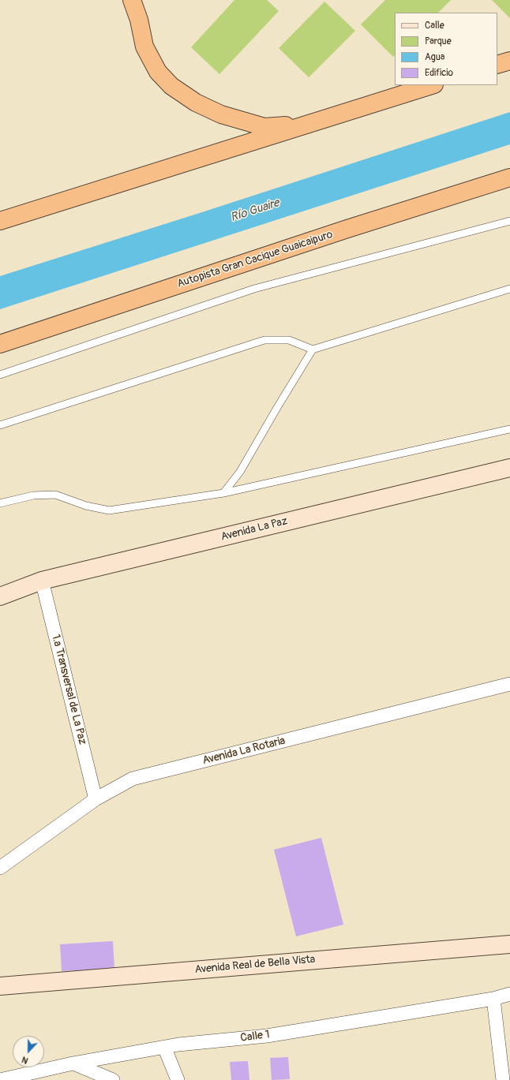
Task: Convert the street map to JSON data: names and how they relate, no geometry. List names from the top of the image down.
{
  "streets": {
    "highway": ["Autopista Gran Cacique Guaicaipuro"],
    "main road": ["Avenida La Paz", "Avenida Real de Bella Vista"],
    "street": ["1.ª Transversal de La Paz", "Avenida La Rotaria", "Calle 1"]
  },
  "crossings": [
    ["Avenida La Paz", "1.ª Transversal de La Paz"],
    ["1.ª Transversal de La Paz", "Avenida La Rotaria"]
  ],
  "water": ["Río Guaire"],
  "legend": [
    "Calle",
    "Parque",
    "Agua",
    "Edificio"
  ],
  "north": "bottom"
}
